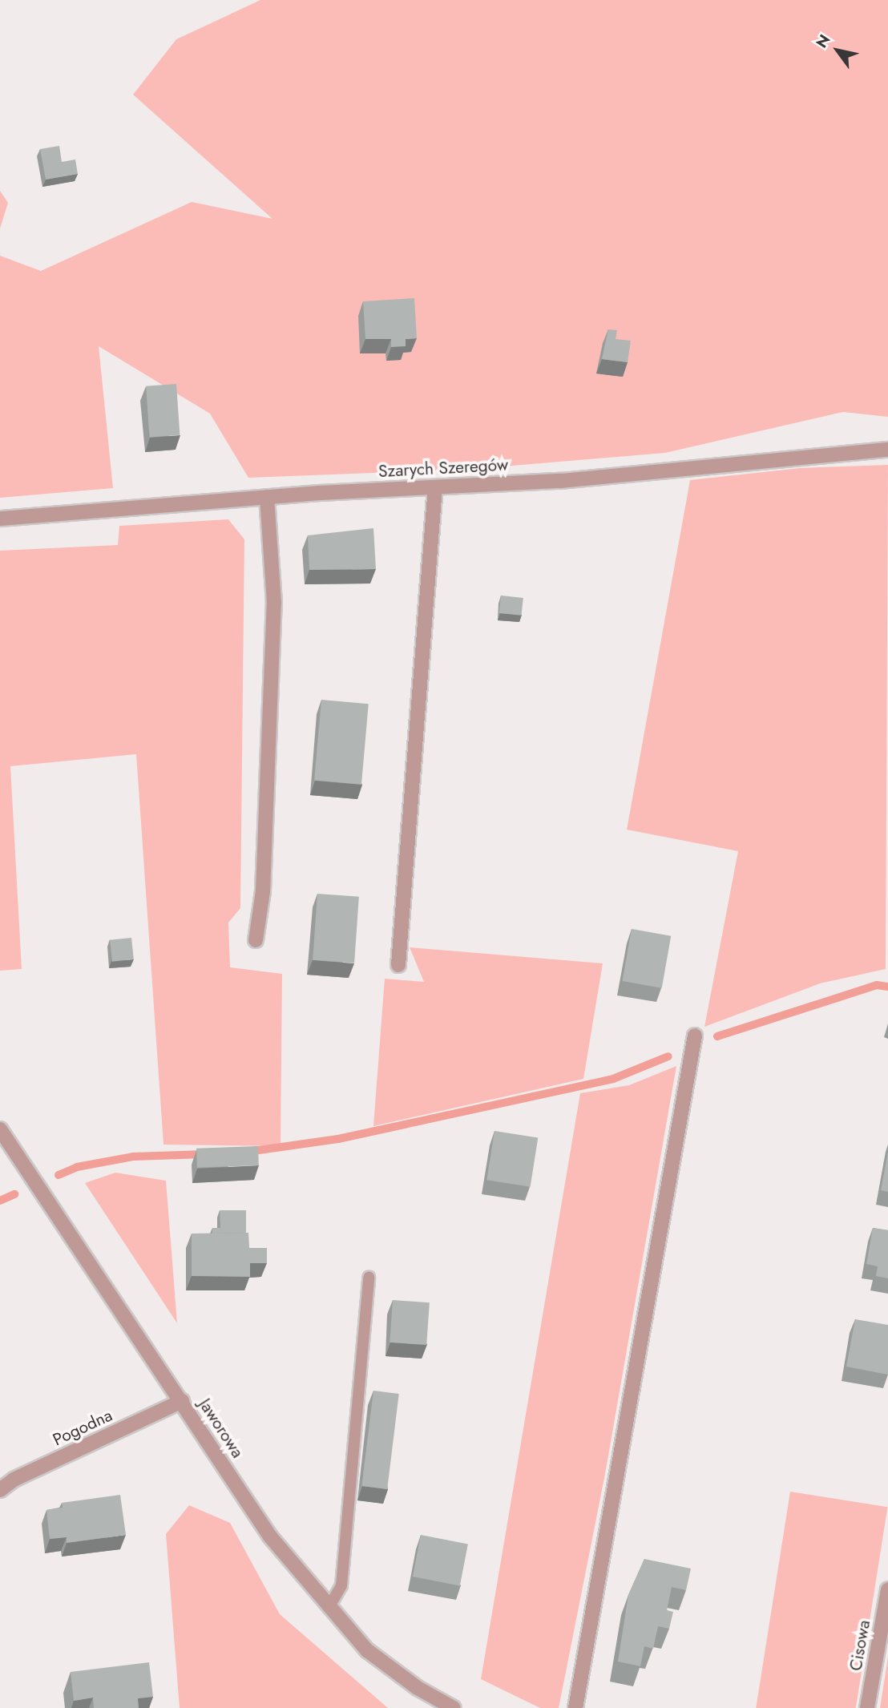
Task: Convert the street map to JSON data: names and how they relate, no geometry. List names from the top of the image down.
{
  "streets": {
    "street": [
      "Szarych Szeregów",
      "Pogodna",
      "Jaworowa",
      "Cisowa"
    ]
  },
  "crossings": [
    ["Pogodna", "Jaworowa"]
  ],
  "north": "top left"
}
